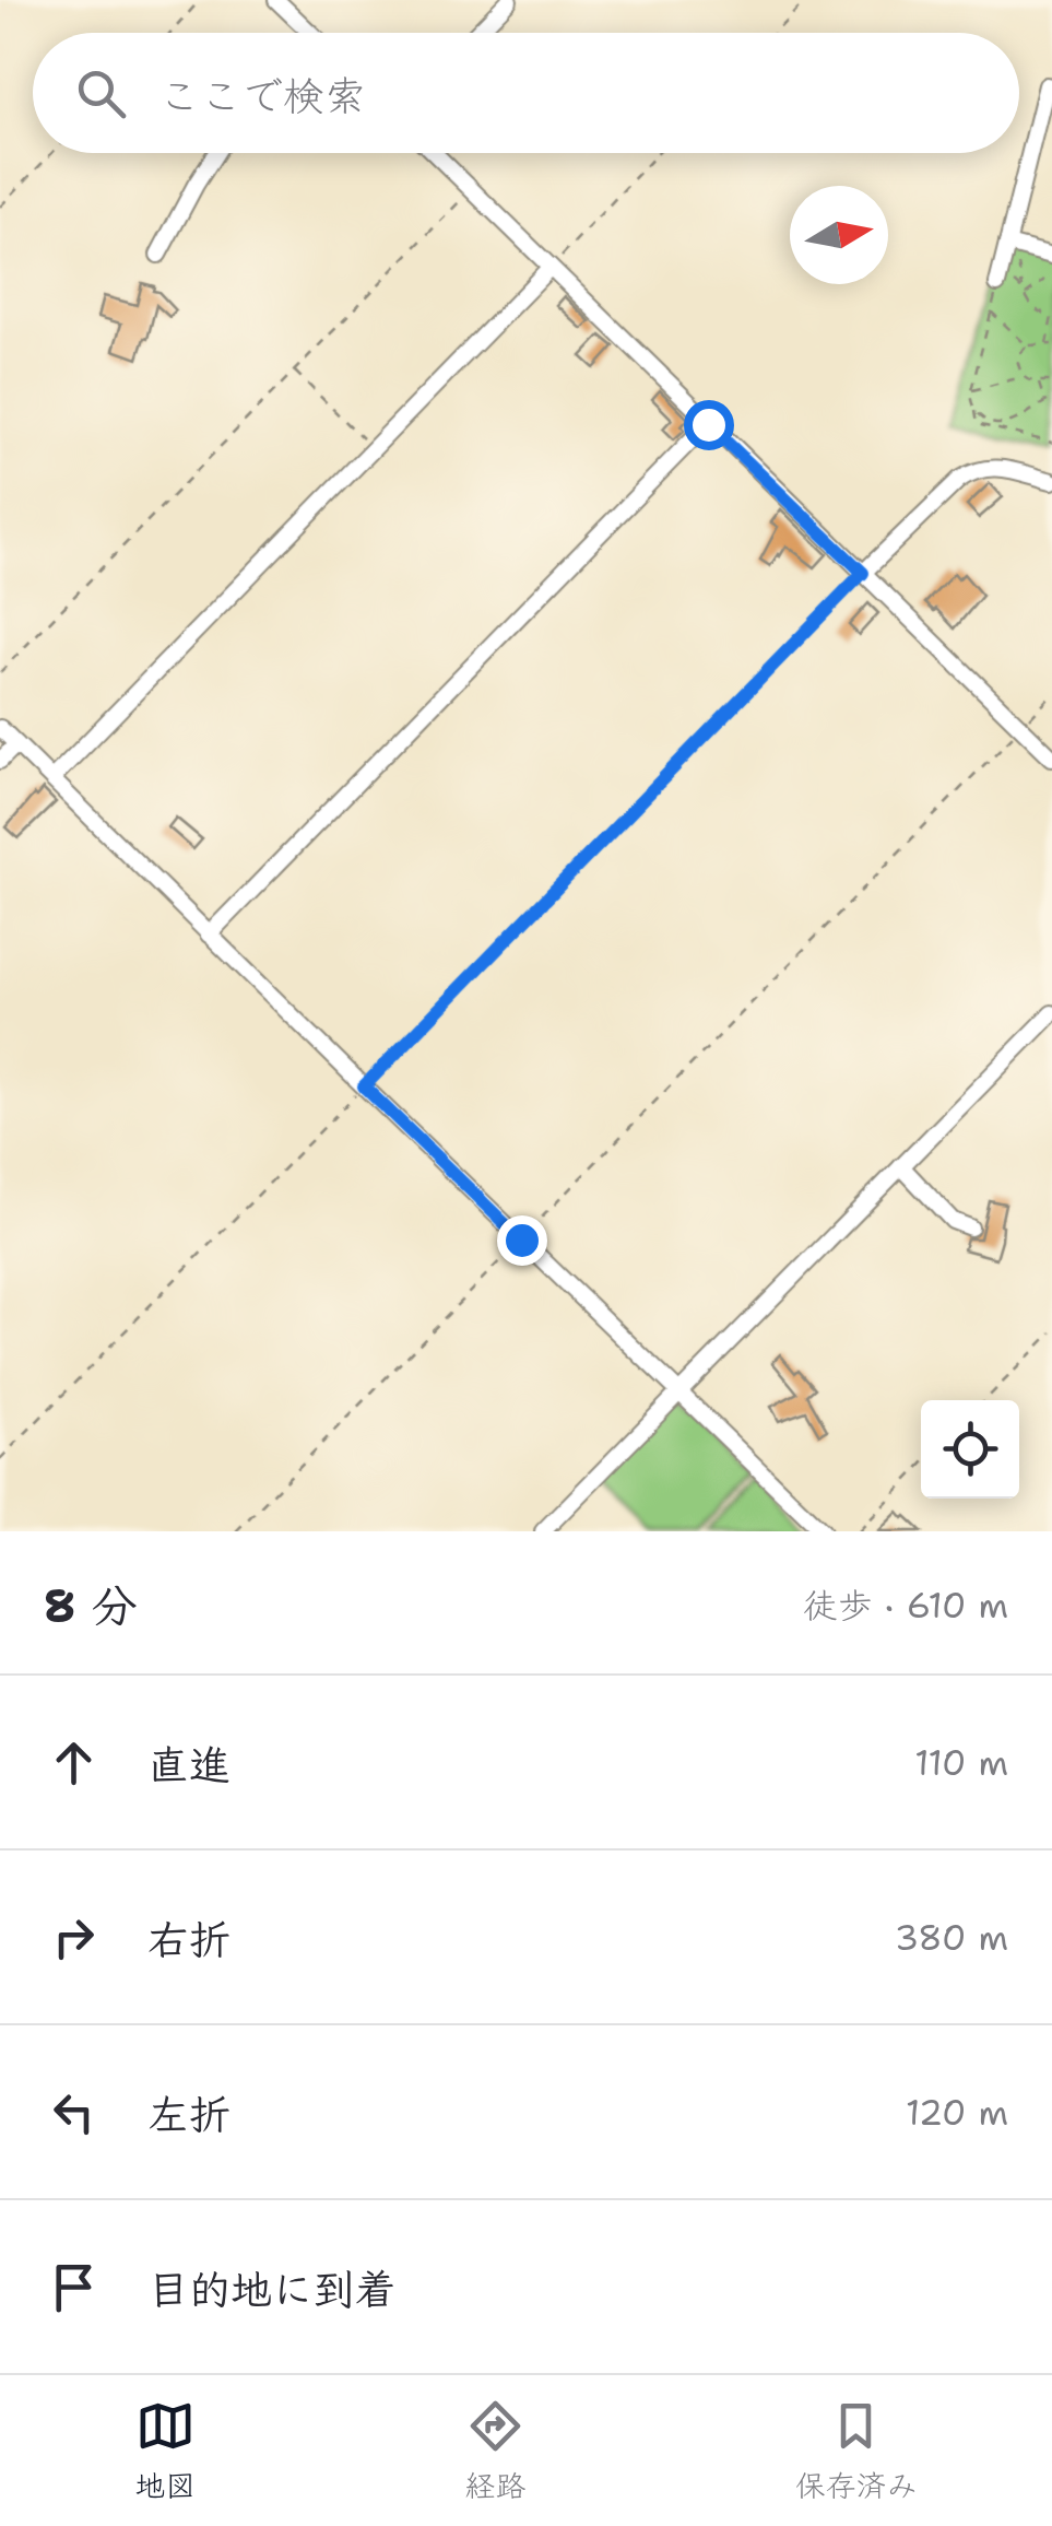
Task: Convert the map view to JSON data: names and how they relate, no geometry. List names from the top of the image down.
{
  "north": "right",
  "page": {
    "search": "ここで検索",
    "heading": ["8 分", "徒歩 · 610 m"],
    "list": [
      ["直進", "110 m"],
      ["右折", "380 m"],
      ["左折", "120 m"],
      "目的地に到着"
    ],
    "nav": ["地図", "経路", "保存済み"]
  }
}
